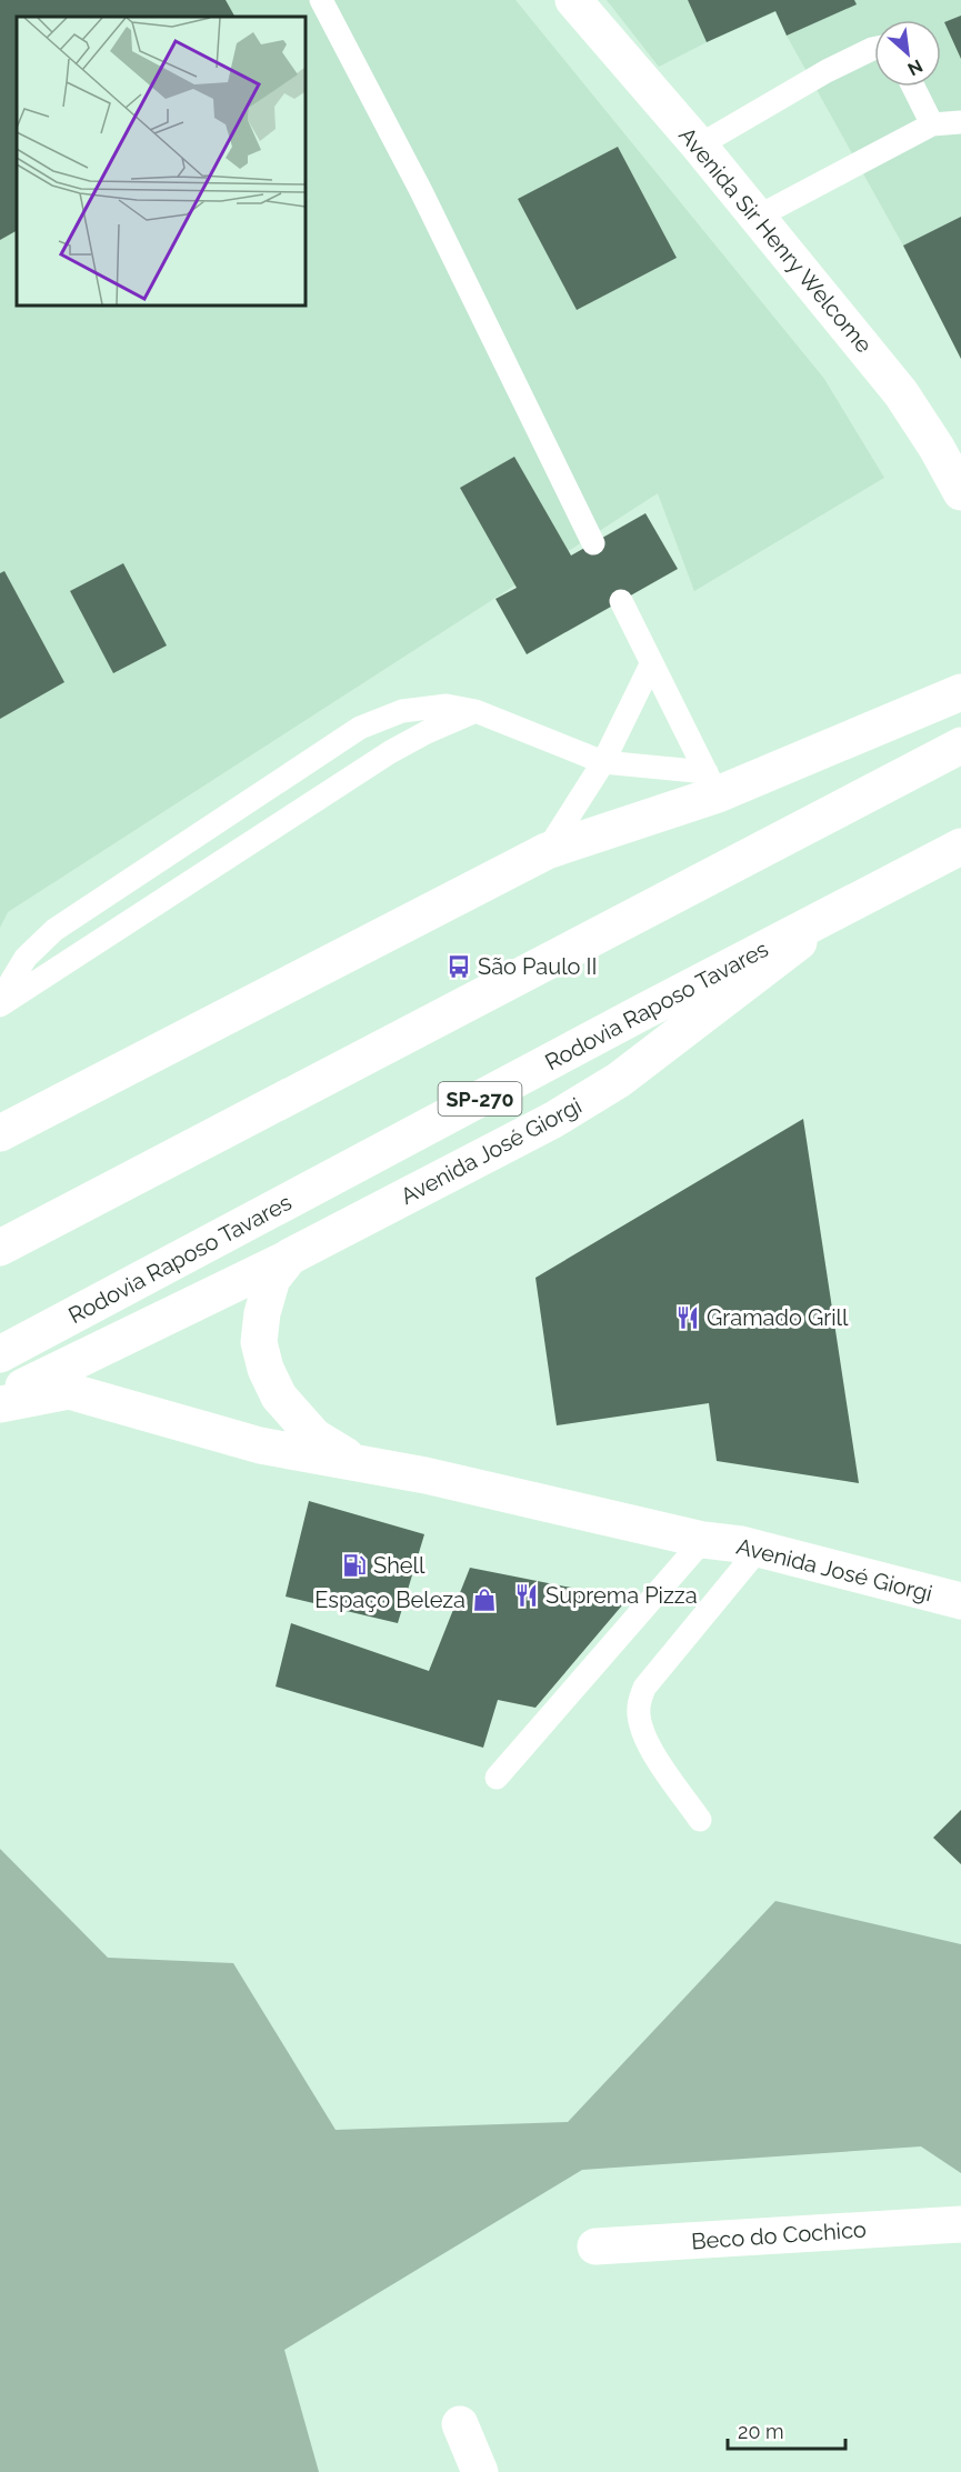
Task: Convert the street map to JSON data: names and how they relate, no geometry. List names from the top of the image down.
{
  "streets": {
    "main road": [
      "Avenida Sir Henry Welcome",
      "Rodovia Raposo Tavares",
      "SP-270",
      "Avenida José Giorgi",
      "Beco do Cochico"
    ]
  },
  "crossings": [
    ["Rodovia Raposo Tavares", "Avenida José Giorgi"]
  ],
  "places": {
    "bus stop": ["São Paulo II"],
    "restaurant": ["Gramado Grill", "Suprema Pizza"],
    "fuel station": ["Shell"],
    "shop": ["Espaço Beleza"]
  },
  "scale_bar": "20 m",
  "north": "bottom right"
}
